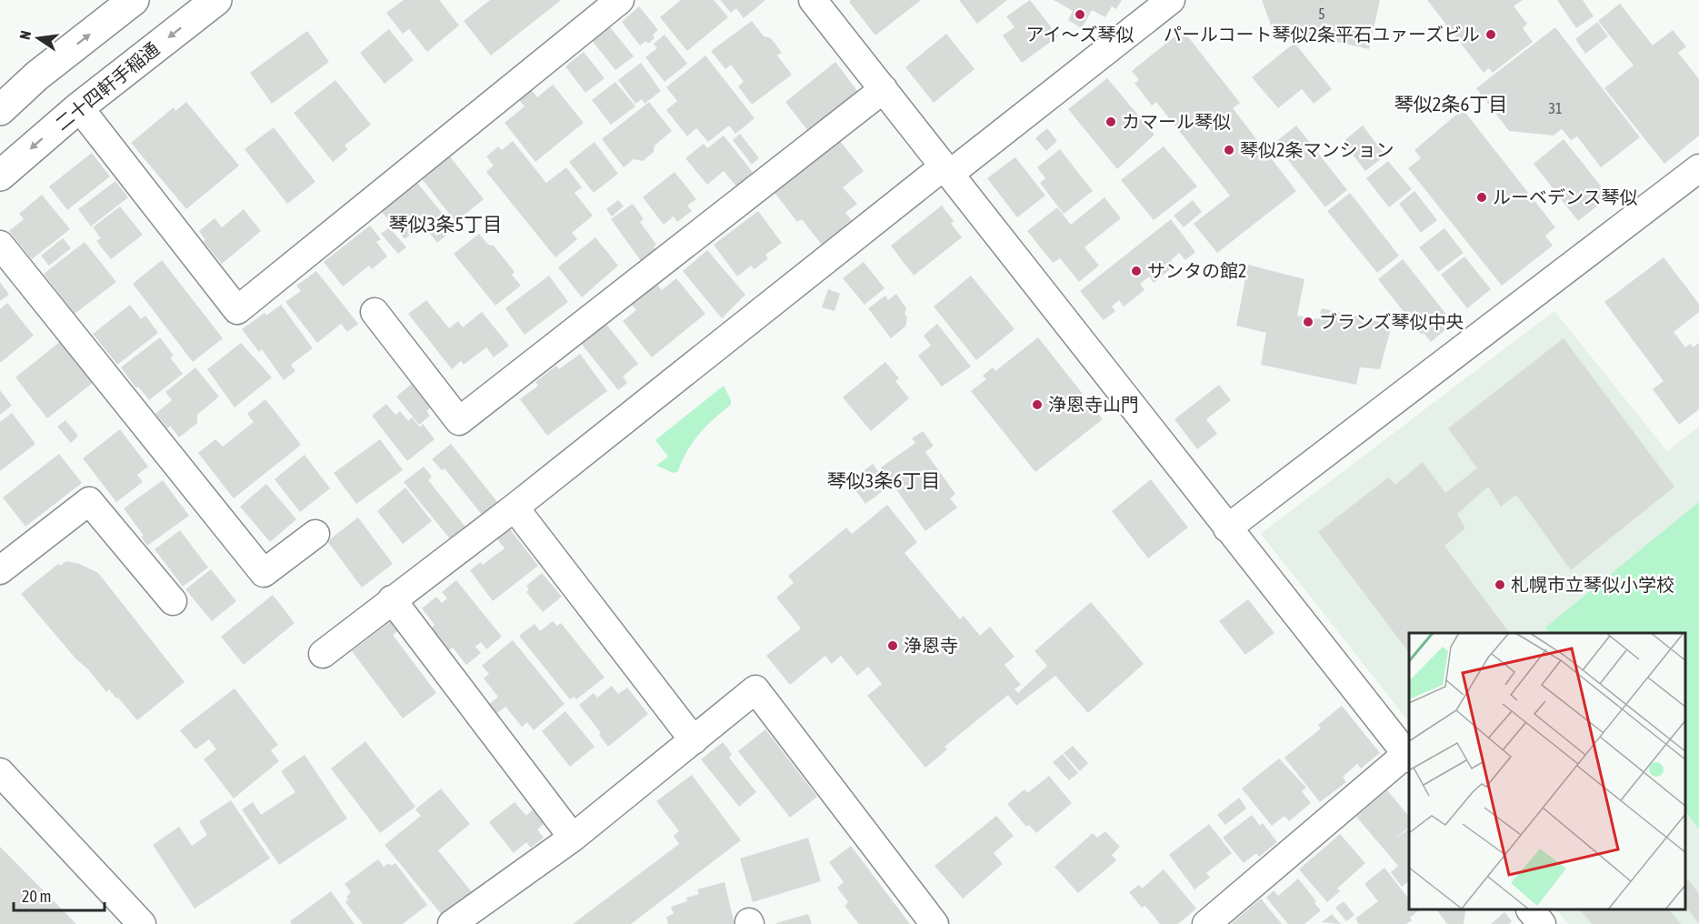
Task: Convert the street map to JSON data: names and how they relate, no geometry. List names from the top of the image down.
{
  "streets": {
    "street": ["二十四軒手稲通"]
  },
  "districts": ["琴似2条6丁目", "琴似3条5丁目", "琴似3条6丁目"],
  "places": [
    "アイ～ズ琴似",
    "パールコート琴似2条平石ユァーズビル",
    "カマール琴似",
    "琴似2条マンション",
    "ルーベデンス琴似",
    "サンタの館2",
    "ブランズ琴似中央",
    "浄恩寺山門",
    "札幌市立琴似小学校",
    "浄恩寺"
  ],
  "house_numbers": ["5", "31"],
  "scale_bar": "20 m",
  "north": "left"
}
